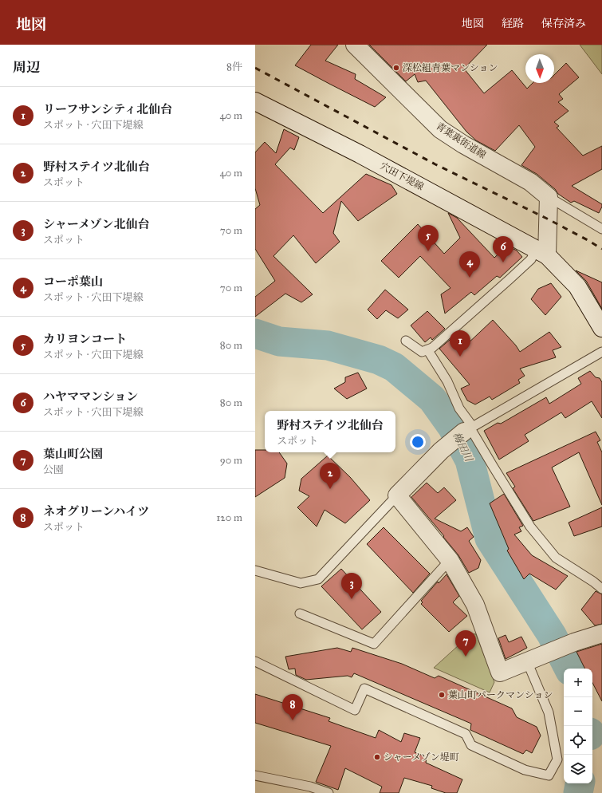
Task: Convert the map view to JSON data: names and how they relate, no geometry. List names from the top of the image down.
{
  "streets": {
    "street": ["青葉裏街道線", "穴田下堤線"]
  },
  "water": ["梅田川"],
  "places": ["深松組青葉マンション", "葉山町パークマンション", "シャーメゾン堤町"],
  "north": "bottom",
  "page": {
    "header": "地図",
    "nav": ["地図", "経路", "保存済み"],
    "heading": ["周辺", "8件"],
    "list": [
      {
        "mark": "1",
        "name": "リーフサンシティ北仙台",
        "note": "スポット · 穴田下堤線",
        "value": "40 m"
      },
      {
        "mark": "2",
        "name": "野村ステイツ北仙台",
        "note": "スポット",
        "value": "40 m"
      },
      {
        "mark": "3",
        "name": "シャーメゾン北仙台",
        "note": "スポット",
        "value": "70 m"
      },
      {
        "mark": "4",
        "name": "コーポ葉山",
        "note": "スポット · 穴田下堤線",
        "value": "70 m"
      },
      {
        "mark": "5",
        "name": "カリヨンコート",
        "note": "スポット · 穴田下堤線",
        "value": "80 m"
      },
      {
        "mark": "6",
        "name": "ハヤママンション",
        "note": "スポット · 穴田下堤線",
        "value": "80 m"
      },
      {
        "mark": "7",
        "name": "葉山町公園",
        "note": "公園",
        "value": "90 m"
      },
      {
        "mark": "8",
        "name": "ネオグリーンハイツ",
        "note": "スポット",
        "value": "120 m"
      }
    ],
    "pins": [
      "5",
      "6",
      "4",
      "1",
      "2",
      "3",
      "7",
      "8"
    ],
    "popup": ["野村ステイツ北仙台", "スポット"],
    "map_buttons": ["+", "−"]
  }
}
